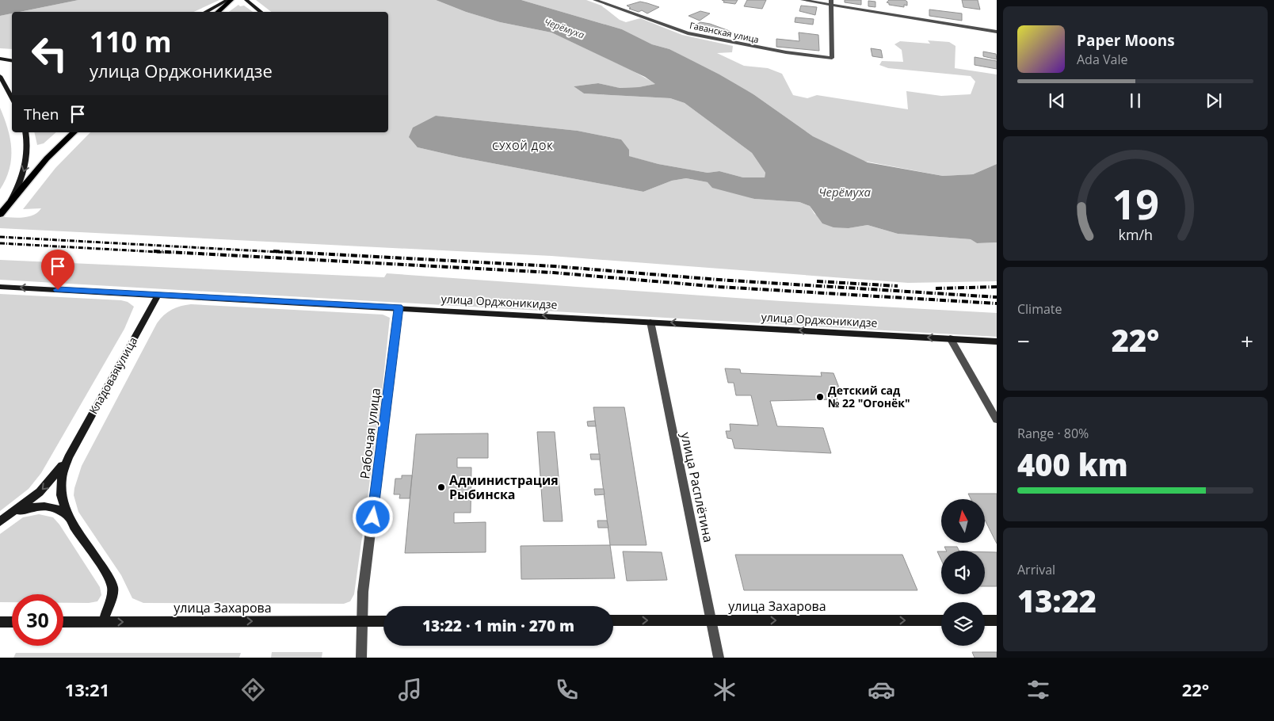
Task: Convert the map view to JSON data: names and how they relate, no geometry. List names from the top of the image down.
{
  "streets": {
    "street": [
      "Гаванская улица",
      "улица Орджоникидзе",
      "Кладовая улица",
      "Рабочая улица",
      "улица Расплётина",
      "улица Захарова"
    ]
  },
  "crossings": [
    ["улица Орджоникидзе", "Кладовая улица"],
    ["улица Орджоникидзе", "Рабочая улица"],
    ["улица Орджоникидзе", "улица Расплётина"],
    ["Рабочая улица", "улица Захарова"],
    ["улица Расплётина", "улица Захарова"]
  ],
  "one_way": ["улица Орджоникидзе", "улица Захарова"],
  "districts": ["СУХОЙ ДОК"],
  "water": ["Черёмуха"],
  "places": ["Детский сад № 22 \"Огонёк\"", "Администрация Рыбинска"],
  "north": "top",
  "page": {
    "turn": ["110 m", "улица Орджоникидзе"],
    "song": ["Paper Moons", "Ada Vale"],
    "then": "Then",
    "tile": [
      "Climate",
      ["Range · 80%", "400 km"],
      ["Arrival", "13:22"]
    ],
    "heat": ["−", "22°", "+"],
    "limit": "30",
    "trip": "13:22 · 1 min · 270 m",
    "tabs": ["13:21", "22°"],
    "gauge": ["19", "km/h"]
  }
}
